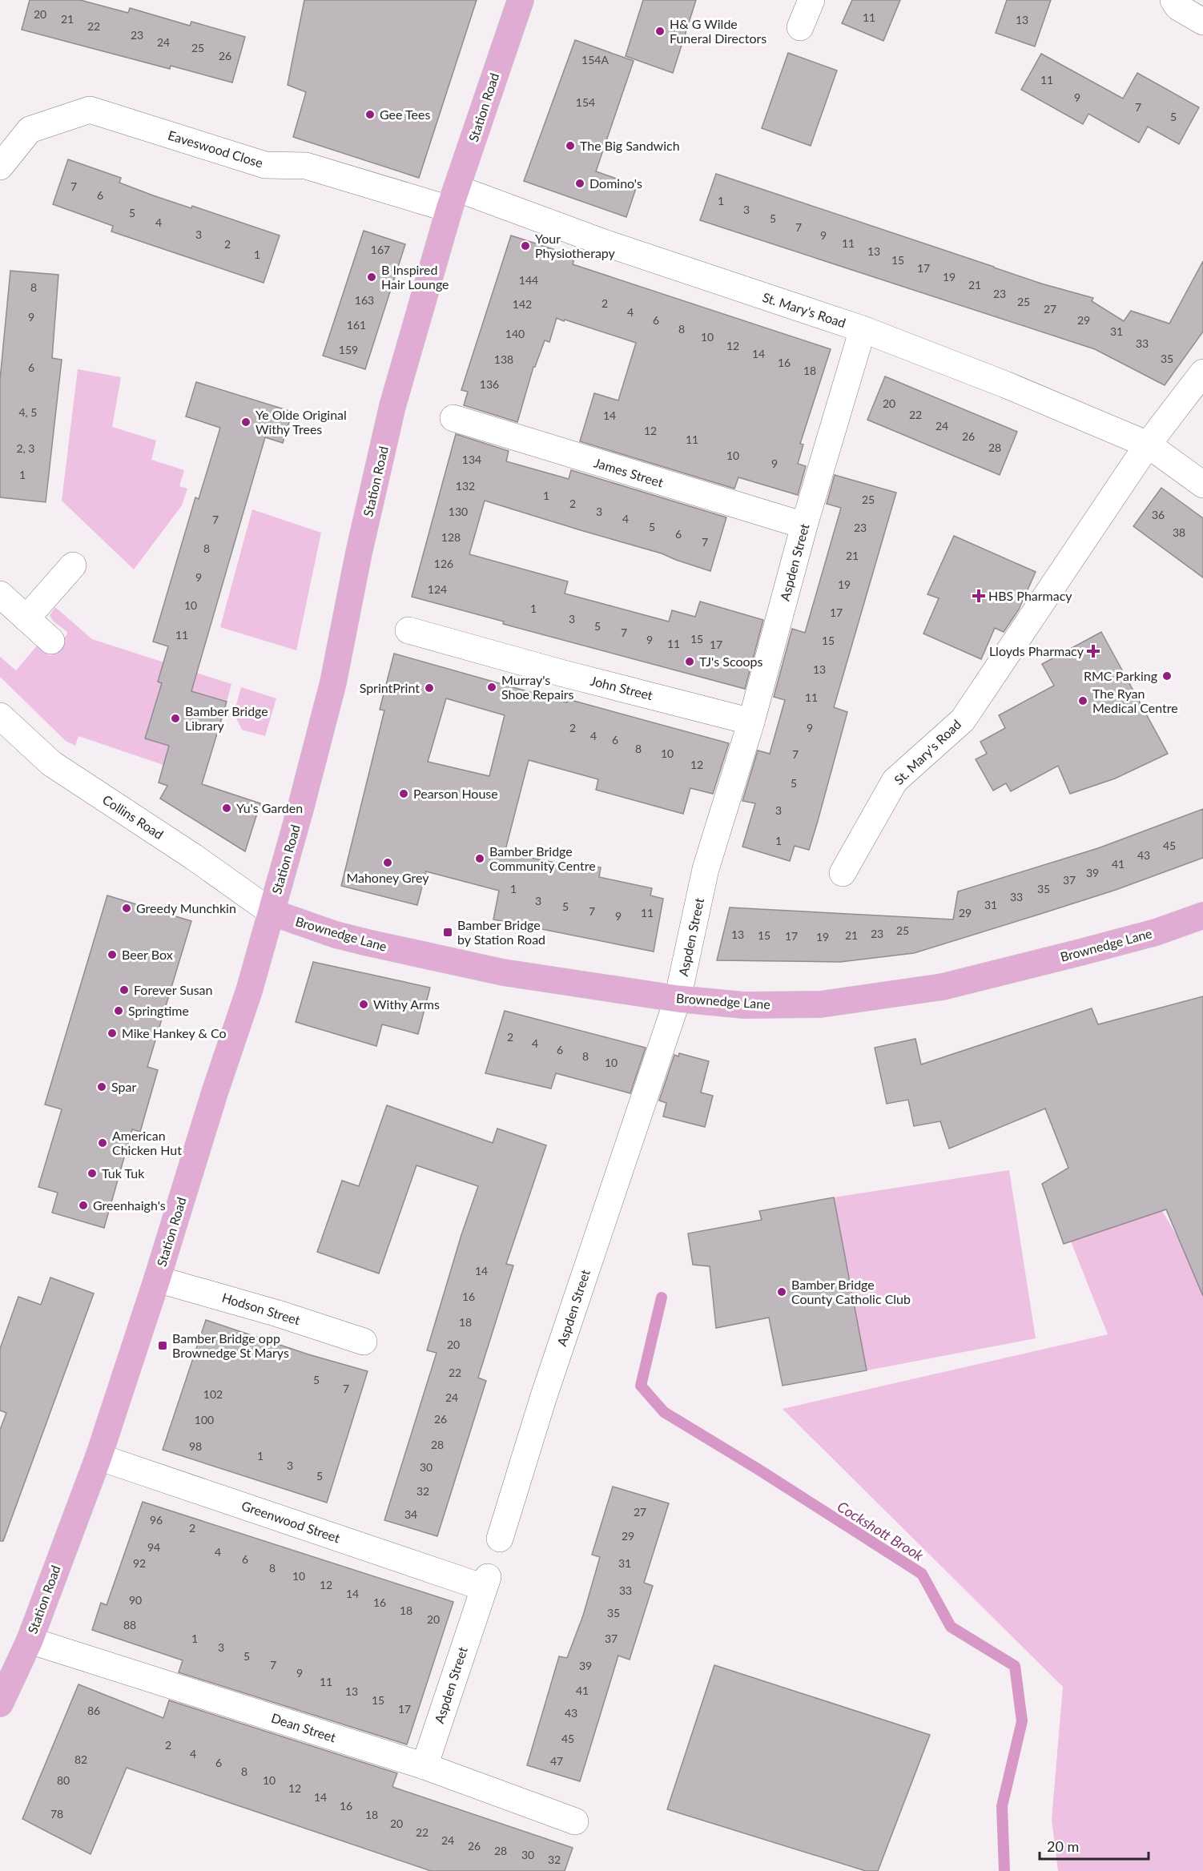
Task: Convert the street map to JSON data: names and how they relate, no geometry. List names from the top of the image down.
{
  "streets": {
    "main road": ["Station Road", "Brownedge Lane"],
    "street": [
      "Eaveswood Close",
      "St. Mary's Road",
      "James Street",
      "Aspden Street",
      "John Street",
      "Collins Road",
      "Hodson Street",
      "Greenwood Street",
      "Dean Street"
    ]
  },
  "crossings": [
    ["Station Road", "Eaveswood Close"],
    ["Station Road", "St. Mary's Road"],
    ["Station Road", "Collins Road"],
    ["Station Road", "Brownedge Lane"],
    ["Station Road", "Hodson Street"],
    ["Station Road", "Greenwood Street"],
    ["Station Road", "Dean Street"],
    ["Eaveswood Close", "St. Mary's Road"],
    ["St. Mary's Road", "Aspden Street"],
    ["James Street", "Aspden Street"],
    ["Aspden Street", "John Street"],
    ["Aspden Street", "Brownedge Lane"],
    ["Aspden Street", "Greenwood Street"],
    ["Aspden Street", "Dean Street"],
    ["Collins Road", "Brownedge Lane"]
  ],
  "water": ["Cockshott Brook"],
  "places": {
    "other": [
      "H& G Wilde Funeral Directors",
      "Gee Tees",
      "The Big Sandwich",
      "Domino's",
      "Your Physiotherapy",
      "B Inspired Hair Lounge",
      "Ye Olde Original Withy Trees",
      "TJ's Scoops",
      "RMC Parking",
      "Murray's Shoe Repairs",
      "SprintPrint",
      "The Ryan Medical Centre",
      "Bamber Bridge Library",
      "Pearson House",
      "Yu's Garden",
      "Bamber Bridge Community Centre",
      "Mahoney Grey",
      "Greedy Munchkin",
      "Beer Box",
      "Forever Susan",
      "Withy Arms",
      "Springtime",
      "Mike Hankey & Co",
      "Spar",
      "American Chicken Hut",
      "Tuk Tuk",
      "Greenhaigh's",
      "Bamber Bridge County Catholic Club"
    ],
    "health": ["HBS Pharmacy", "Lloyds Pharmacy"],
    "transit": ["Bamber Bridge by Station Road", "Bamber Bridge opp Brownedge St Marys"]
  },
  "house_numbers": [
    "20",
    "11",
    "21",
    "13",
    "22",
    "23",
    "24",
    "25",
    "26",
    "154A",
    "11",
    "9",
    "154",
    "7",
    "5",
    "7",
    "6",
    "1",
    "3",
    "5",
    "5",
    "4",
    "7",
    "3",
    "9",
    "11",
    "2",
    "167",
    "13",
    "1",
    "15",
    "17",
    "19",
    "144",
    "21",
    "8",
    "23",
    "163",
    "25",
    "2",
    "142",
    "27",
    "4",
    "9",
    "6",
    "29",
    "161",
    "8",
    "31",
    "140",
    "10",
    "33",
    "12",
    "159",
    "14",
    "35",
    "138",
    "16",
    "6",
    "18",
    "136",
    "20",
    "4, 5",
    "22",
    "14",
    "24",
    "12",
    "26",
    "11",
    "28",
    "2, 3",
    "10",
    "134",
    "9",
    "1",
    "132",
    "1",
    "25",
    "2",
    "130",
    "3",
    "36",
    "4",
    "7",
    "5",
    "23",
    "38",
    "6",
    "128",
    "7",
    "8",
    "21",
    "126",
    "9",
    "19",
    "124",
    "10",
    "1",
    "17",
    "3",
    "5",
    "7",
    "11",
    "15",
    "9",
    "15",
    "11",
    "17",
    "13",
    "11",
    "2",
    "9",
    "4",
    "6",
    "8",
    "10",
    "7",
    "12",
    "5",
    "3",
    "1",
    "45",
    "43",
    "41",
    "39",
    "37",
    "1",
    "35",
    "33",
    "3",
    "31",
    "5",
    "7",
    "11",
    "29",
    "9",
    "25",
    "23",
    "13",
    "15",
    "21",
    "17",
    "19",
    "2",
    "4",
    "6",
    "8",
    "10",
    "14",
    "16",
    "18",
    "20",
    "22",
    "5",
    "7",
    "102",
    "24",
    "26",
    "100",
    "28",
    "98",
    "1",
    "3",
    "30",
    "5",
    "32",
    "27",
    "34",
    "96",
    "2",
    "29",
    "94",
    "4",
    "6",
    "92",
    "31",
    "8",
    "10",
    "12",
    "33",
    "14",
    "90",
    "16",
    "18",
    "35",
    "20",
    "88",
    "1",
    "37",
    "3",
    "5",
    "7",
    "39",
    "9",
    "11",
    "41",
    "13",
    "15",
    "17",
    "86",
    "43",
    "45",
    "2",
    "4",
    "82",
    "47",
    "6",
    "8",
    "80",
    "10",
    "12",
    "14",
    "16",
    "78",
    "18",
    "20",
    "22",
    "24",
    "26",
    "28",
    "30",
    "32"
  ],
  "scale_bar": "20 m"
}
